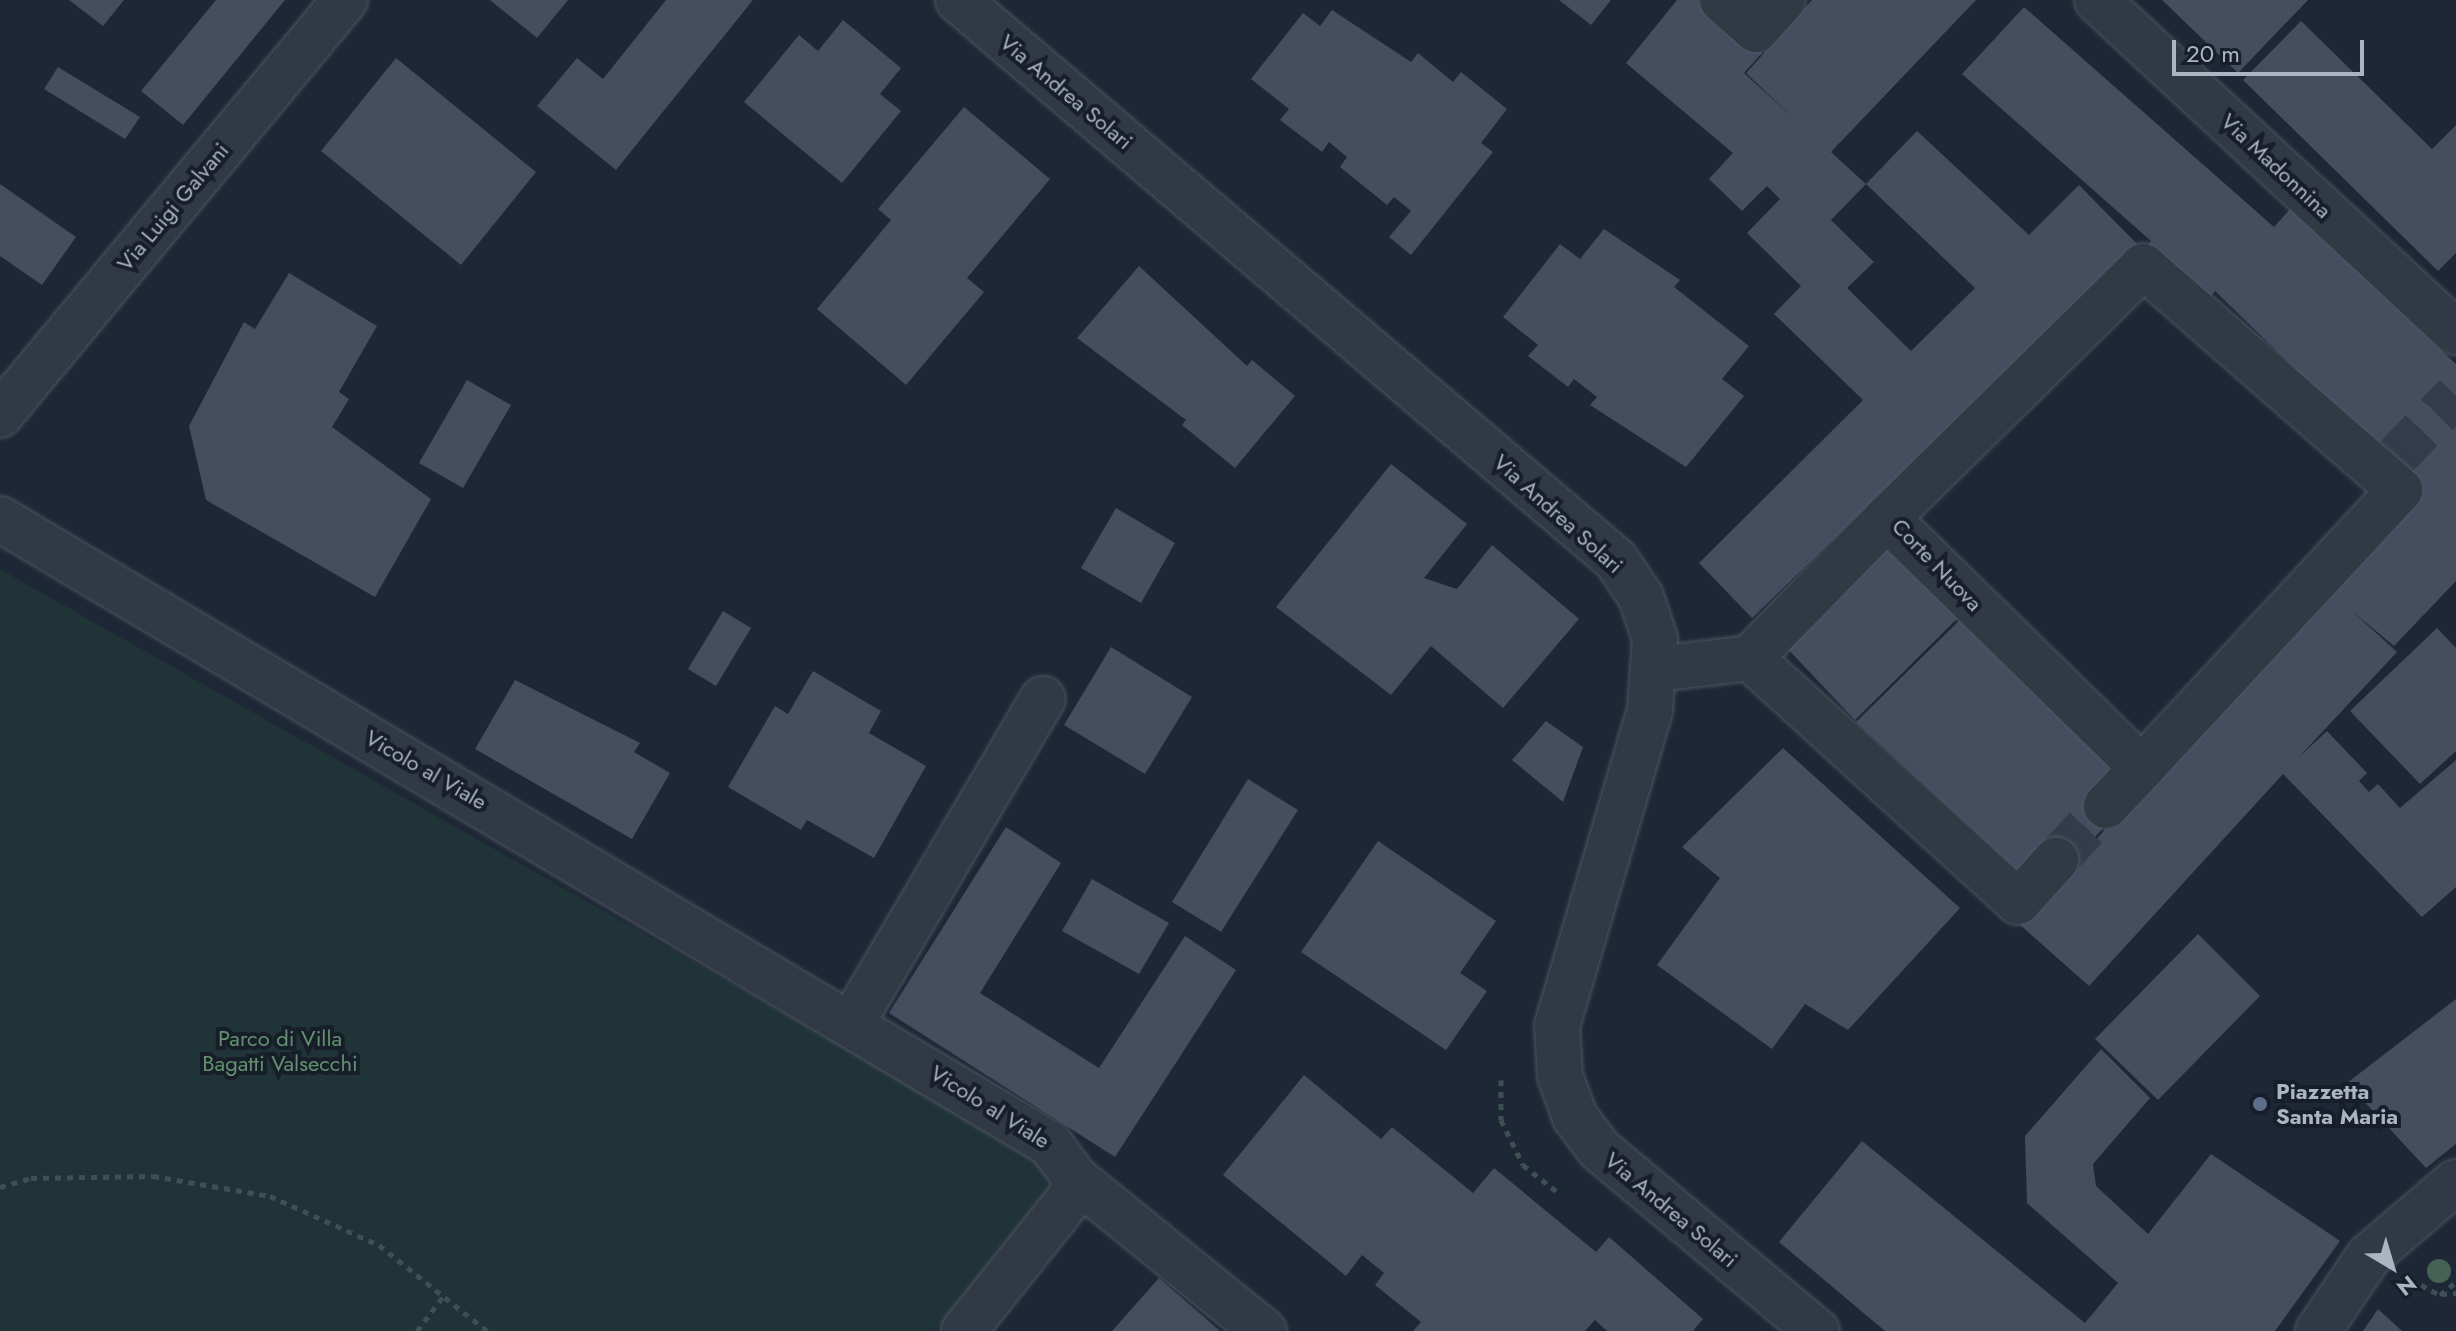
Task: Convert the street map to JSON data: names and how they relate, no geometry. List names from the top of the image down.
{
  "streets": {
    "street": [
      "Via Andrea Solari",
      "Via Madonnina",
      "Via Luigi Galvani",
      "Corte Nuova",
      "Vicolo al Viale"
    ]
  },
  "parks": ["Parco di Villa Bagatti Valsecchi"],
  "places": ["Piazzetta Santa Maria"],
  "scale_bar": "20 m",
  "north": "bottom right"
}
